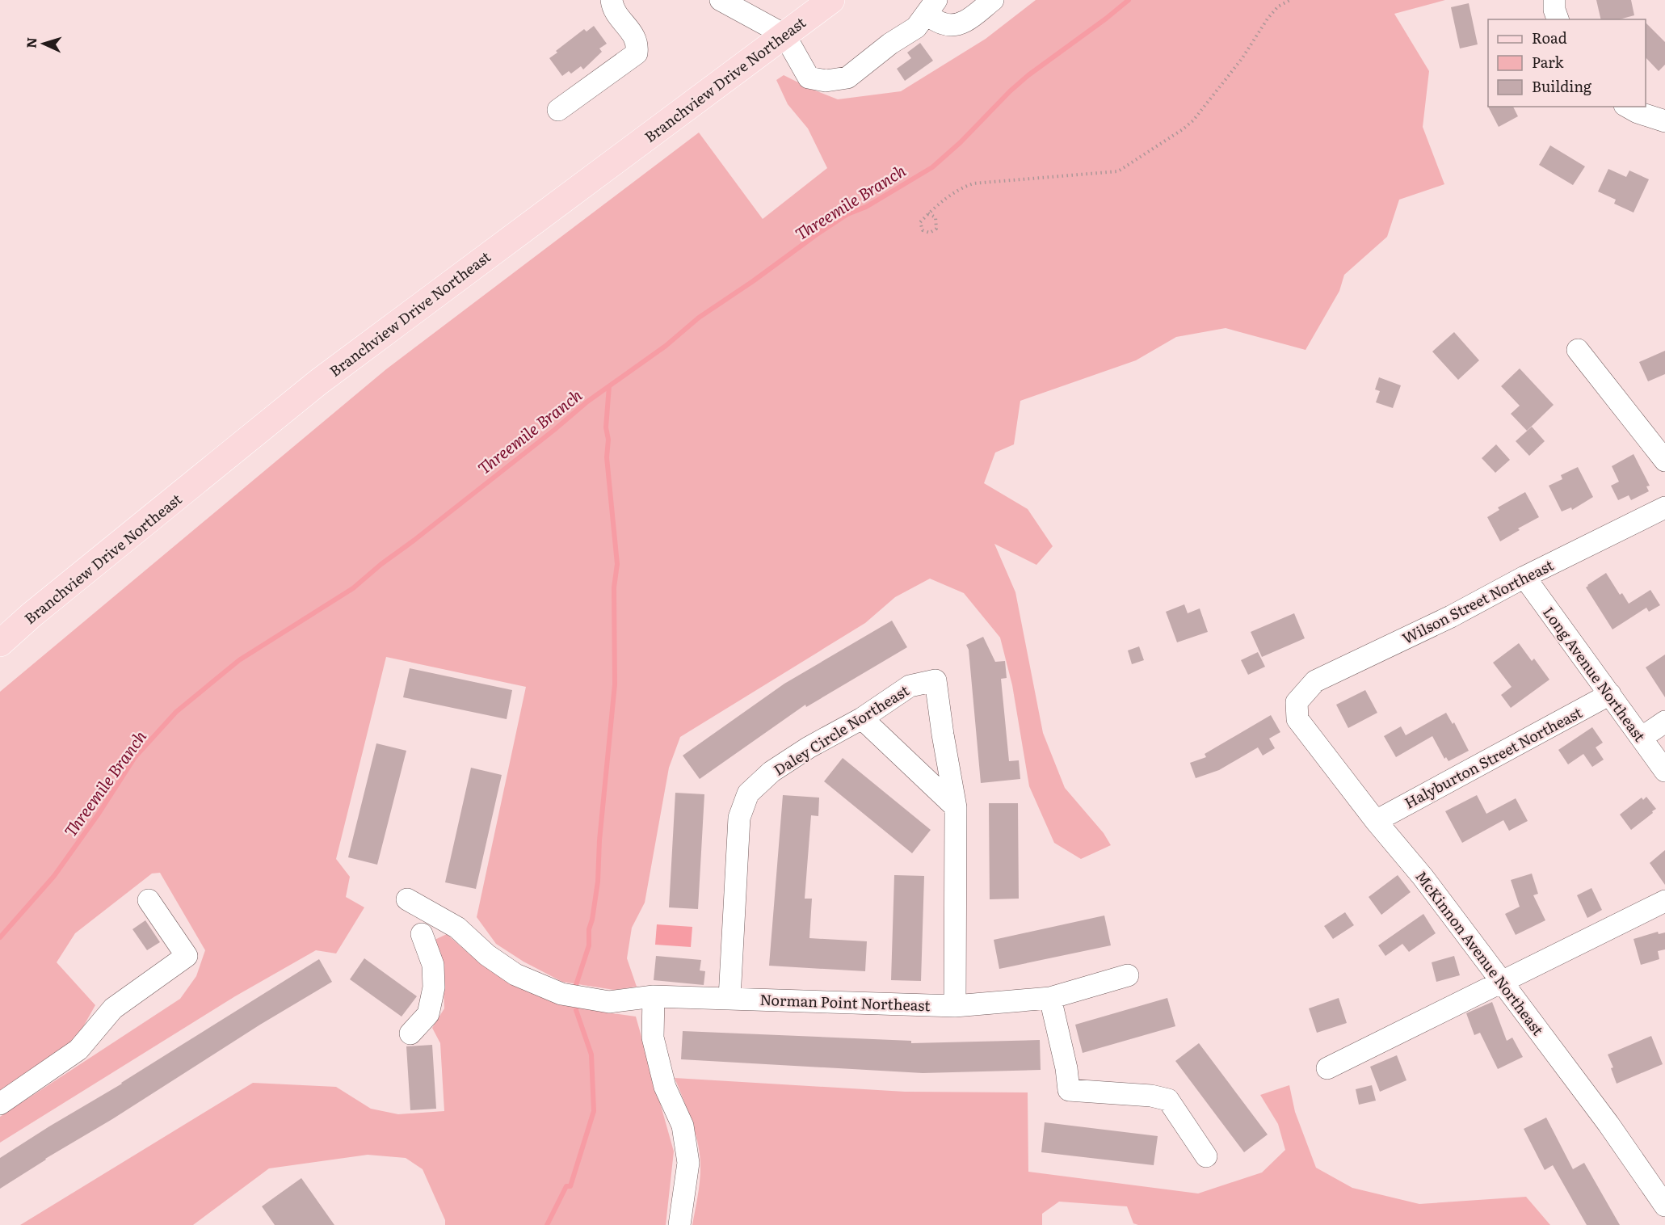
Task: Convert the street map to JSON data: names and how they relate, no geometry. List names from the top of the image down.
{
  "streets": {
    "main road": ["Branchview Drive Northeast"],
    "street": [
      "Wilson Street Northeast",
      "Long Avenue Northeast",
      "Daley Circle Northeast",
      "Halyburton Street Northeast",
      "McKinnon Avenue Northeast",
      "Norman Point Northeast"
    ]
  },
  "crossings": [
    ["Wilson Street Northeast", "Long Avenue Northeast"],
    ["Wilson Street Northeast", "McKinnon Avenue Northeast"],
    ["Long Avenue Northeast", "Halyburton Street Northeast"],
    ["Daley Circle Northeast", "Norman Point Northeast"],
    ["Halyburton Street Northeast", "McKinnon Avenue Northeast"]
  ],
  "water": ["Threemile Branch"],
  "legend": ["Road", "Park", "Building"],
  "north": "left"
}
